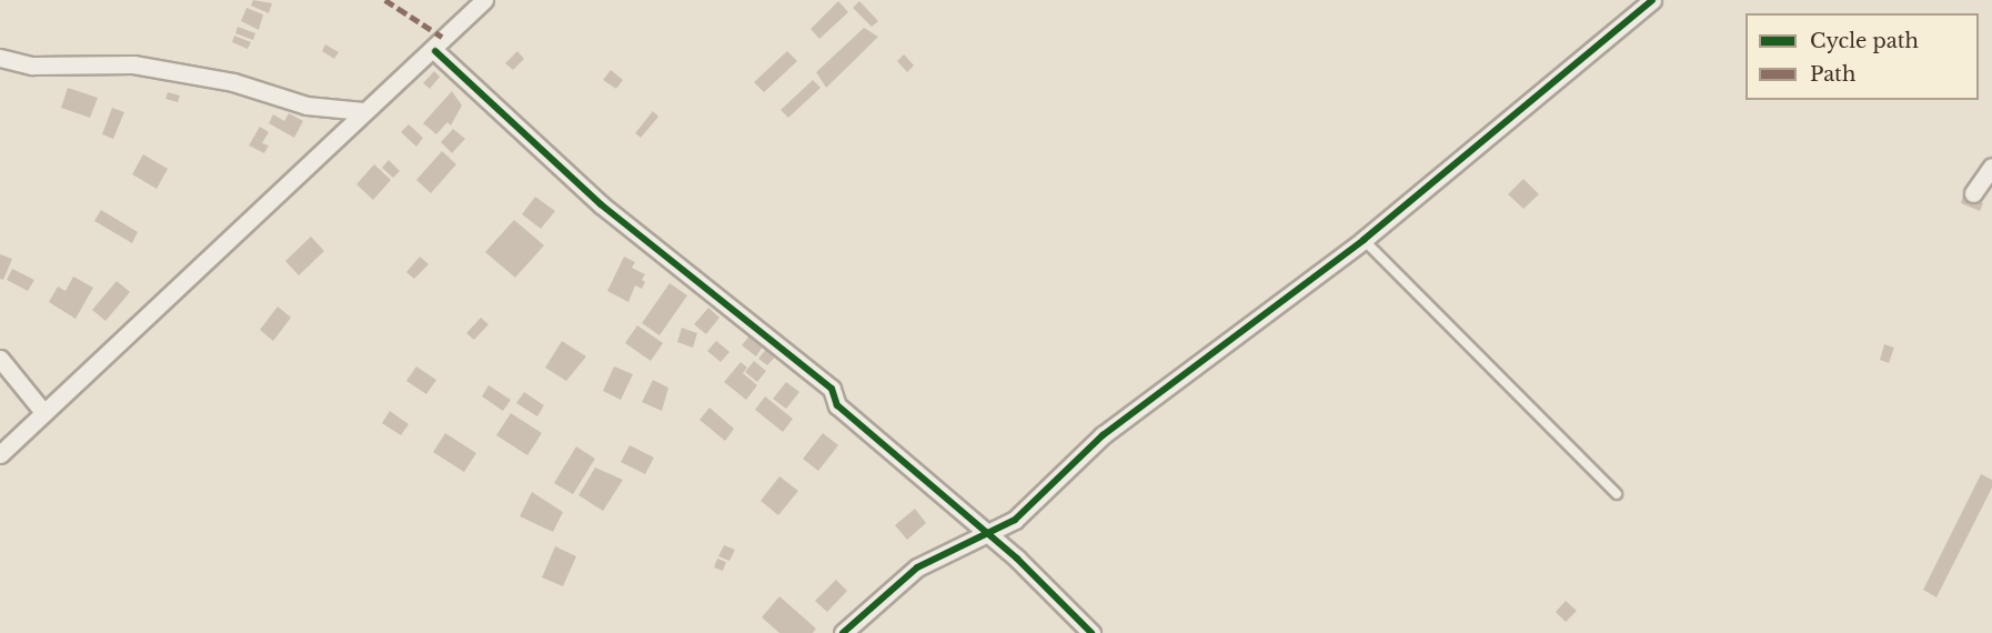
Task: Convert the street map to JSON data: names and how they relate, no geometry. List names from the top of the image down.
{
  "legend": ["Cycle path", "Path"]
}
